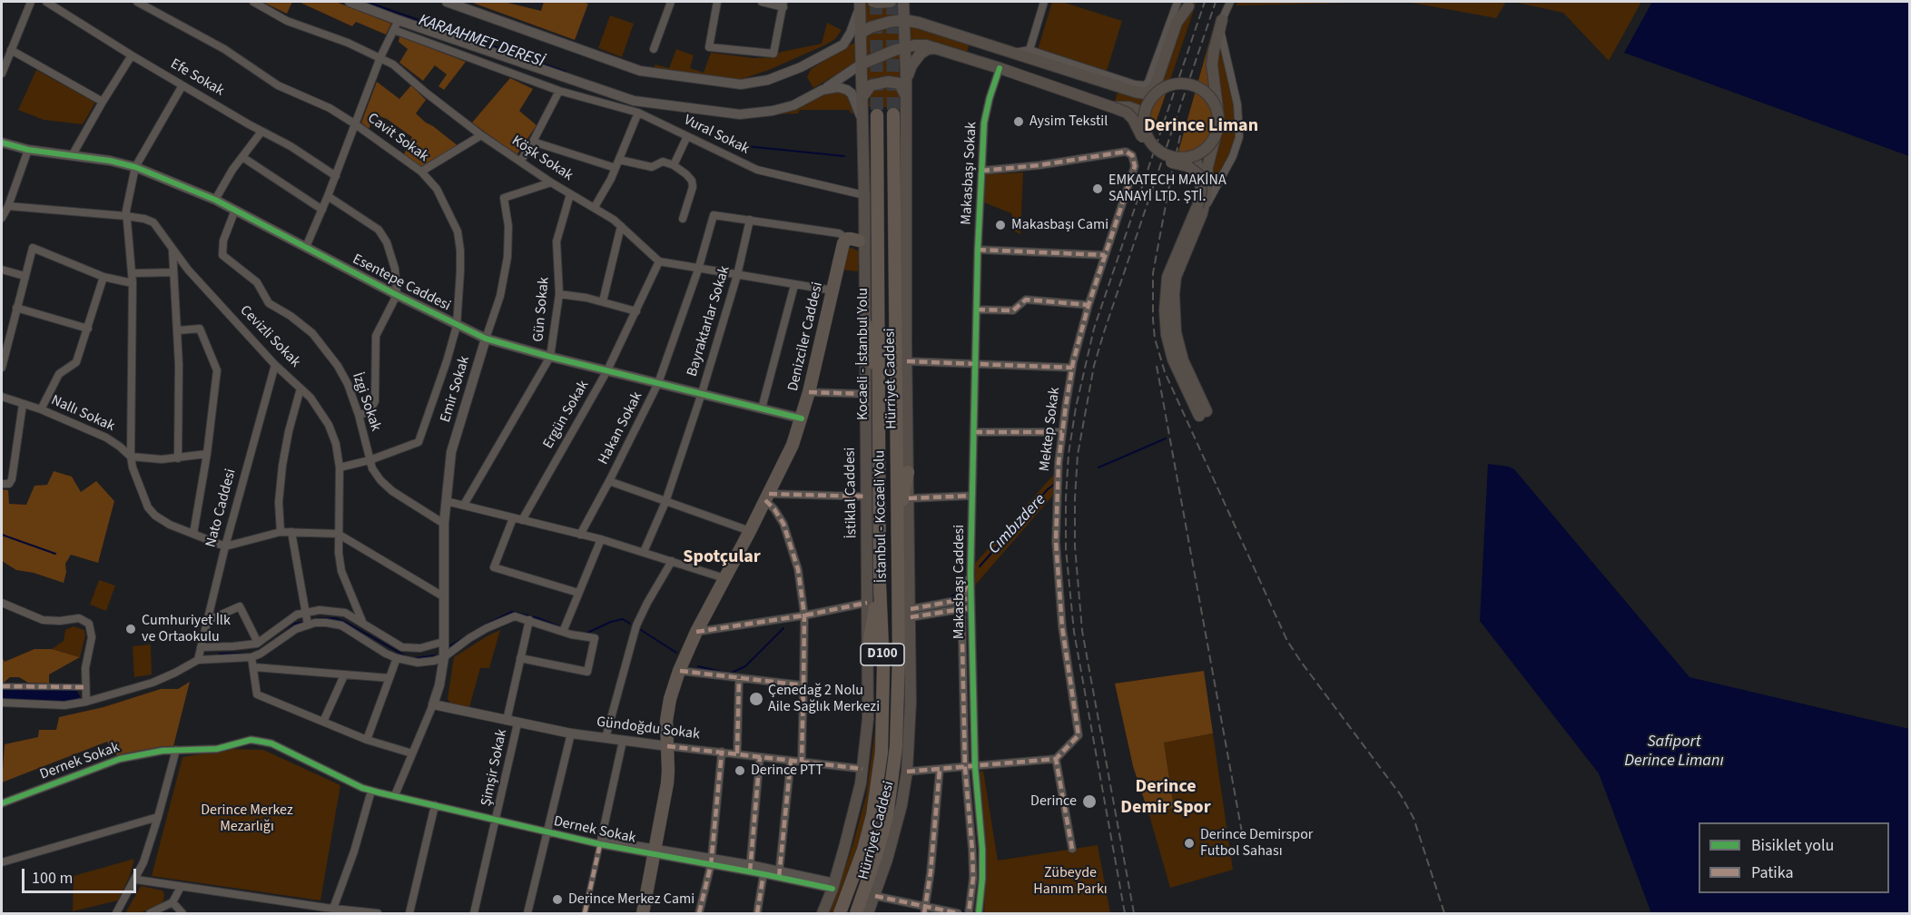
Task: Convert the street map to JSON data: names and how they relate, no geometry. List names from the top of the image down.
{
  "streets": {
    "highway": ["Kocaeli - İstanbul Yolu", "İstanbul - Kocaeli Yolu", "D100"],
    "main road": ["Denizciler Caddesi", "Hürriyet Caddesi", "İstiklal Caddesi"],
    "street": [
      "Efe Sokak",
      "Vural Sokak",
      "Cavit Sokak",
      "Köşk Sokak",
      "Makasbaşı Sokak",
      "Esentepe Caddesi",
      "Gün Sokak",
      "Bayraktarlar Sokak",
      "Cevizli Sokak",
      "Emir Sokak",
      "İzgi Sokak",
      "Nallı Sokak",
      "Ergün Sokak",
      "Hakan Sokak",
      "Mektep Sokak",
      "Nato Caddesi",
      "Makasbaşı Caddesi",
      "Gündoğdu Sokak",
      "Dernek Sokak",
      "Şimşir Sokak"
    ]
  },
  "crossings": [
    ["Vural Sokak", "İstiklal Caddesi"],
    ["Cavit Sokak", "Esentepe Caddesi"],
    ["Cavit Sokak", "İzgi Sokak"],
    ["Köşk Sokak", "Gün Sokak"],
    ["Köşk Sokak", "Emir Sokak"],
    ["Köşk Sokak", "Ergün Sokak"],
    ["Makasbaşı Sokak", "Mektep Sokak"],
    ["Makasbaşı Sokak", "Makasbaşı Caddesi"],
    ["Esentepe Caddesi", "Gün Sokak"],
    ["Esentepe Caddesi", "Bayraktarlar Sokak"],
    ["Esentepe Caddesi", "Denizciler Caddesi"],
    ["Esentepe Caddesi", "Emir Sokak"],
    ["Esentepe Caddesi", "İzgi Sokak"],
    ["Esentepe Caddesi", "Ergün Sokak"],
    ["Esentepe Caddesi", "Hakan Sokak"],
    ["Bayraktarlar Sokak", "Hakan Sokak"],
    ["Cevizli Sokak", "Nato Caddesi"],
    ["Denizciler Caddesi", "İstiklal Caddesi"],
    ["Denizciler Caddesi", "Gündoğdu Sokak"],
    ["Denizciler Caddesi", "Dernek Sokak"],
    ["Emir Sokak", "İzgi Sokak"],
    ["Emir Sokak", "Gündoğdu Sokak"],
    ["İstiklal Caddesi", "Gündoğdu Sokak"],
    ["İstiklal Caddesi", "Dernek Sokak"],
    ["Gündoğdu Sokak", "Şimşir Sokak"],
    ["Dernek Sokak", "Şimşir Sokak"]
  ],
  "districts": ["Derince Liman", "Spotçular", "Derince Demir Spor"],
  "water": ["KARAAHMET DERESİ", "Cımbızdere", "Safiport Derince Limanı"],
  "parks": ["Derince Merkez Mezarlığı", "Zübeyde Hanım Parkı"],
  "places": [
    "Aysim Tekstil",
    "EMKATECH MAKİNA SANAYİ LTD. ŞTİ.",
    "Makasbaşı Cami",
    "Cumhuriyet İlk ve Ortaokulu",
    "Çenedağ 2 Nolu Aile Sağlık Merkezi",
    "Derince PTT",
    "Derince",
    "Derince Demirspor Futbol Sahası",
    "Derince Merkez Cami"
  ],
  "legend": ["Bisiklet yolu", "Patika"],
  "scale_bar": "100 m"
}
